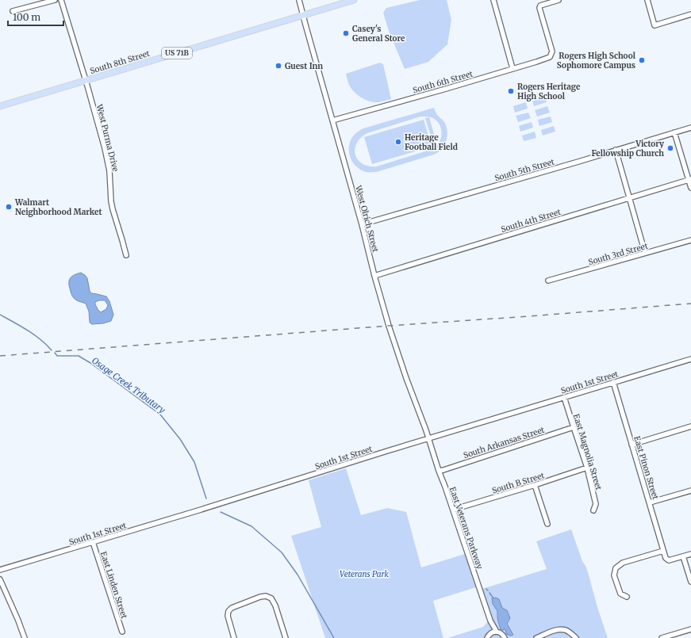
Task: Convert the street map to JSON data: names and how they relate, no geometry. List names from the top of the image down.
{
  "streets": {
    "main road": ["US 71B", "South 8th Street"],
    "street": [
      "South 6th Street",
      "West Purma Drive",
      "South 5th Street",
      "West Olrich Street",
      "South 4th Street",
      "South 3rd Street",
      "South 1st Street",
      "South Arkansas Street",
      "East Magnolia Street",
      "East Pinon Street",
      "South B Street",
      "East Veterans Parkway",
      "East Linden Street"
    ]
  },
  "crossings": [
    ["South 8th Street", "West Purma Drive"],
    ["South 8th Street", "West Olrich Street"],
    ["South 6th Street", "West Olrich Street"],
    ["South 5th Street", "West Olrich Street"],
    ["West Olrich Street", "South 4th Street"],
    ["West Olrich Street", "South 1st Street"],
    ["West Olrich Street", "East Veterans Parkway"],
    ["South 1st Street", "East Magnolia Street"],
    ["South 1st Street", "East Pinon Street"],
    ["South 1st Street", "East Veterans Parkway"],
    ["South 1st Street", "East Linden Street"],
    ["South Arkansas Street", "East Magnolia Street"],
    ["South Arkansas Street", "East Veterans Parkway"],
    ["East Magnolia Street", "South B Street"],
    ["South B Street", "East Veterans Parkway"]
  ],
  "water": ["Osage Creek Tributary"],
  "parks": ["Veterans Park"],
  "places": [
    "Casey's General Store",
    "Rogers High School Sophomore Campus",
    "Guest Inn",
    "Rogers Heritage High School",
    "Heritage Football Field",
    "Victory Fellowship Church",
    "Walmart Neighborhood Market"
  ],
  "scale_bar": "100 m"
}
